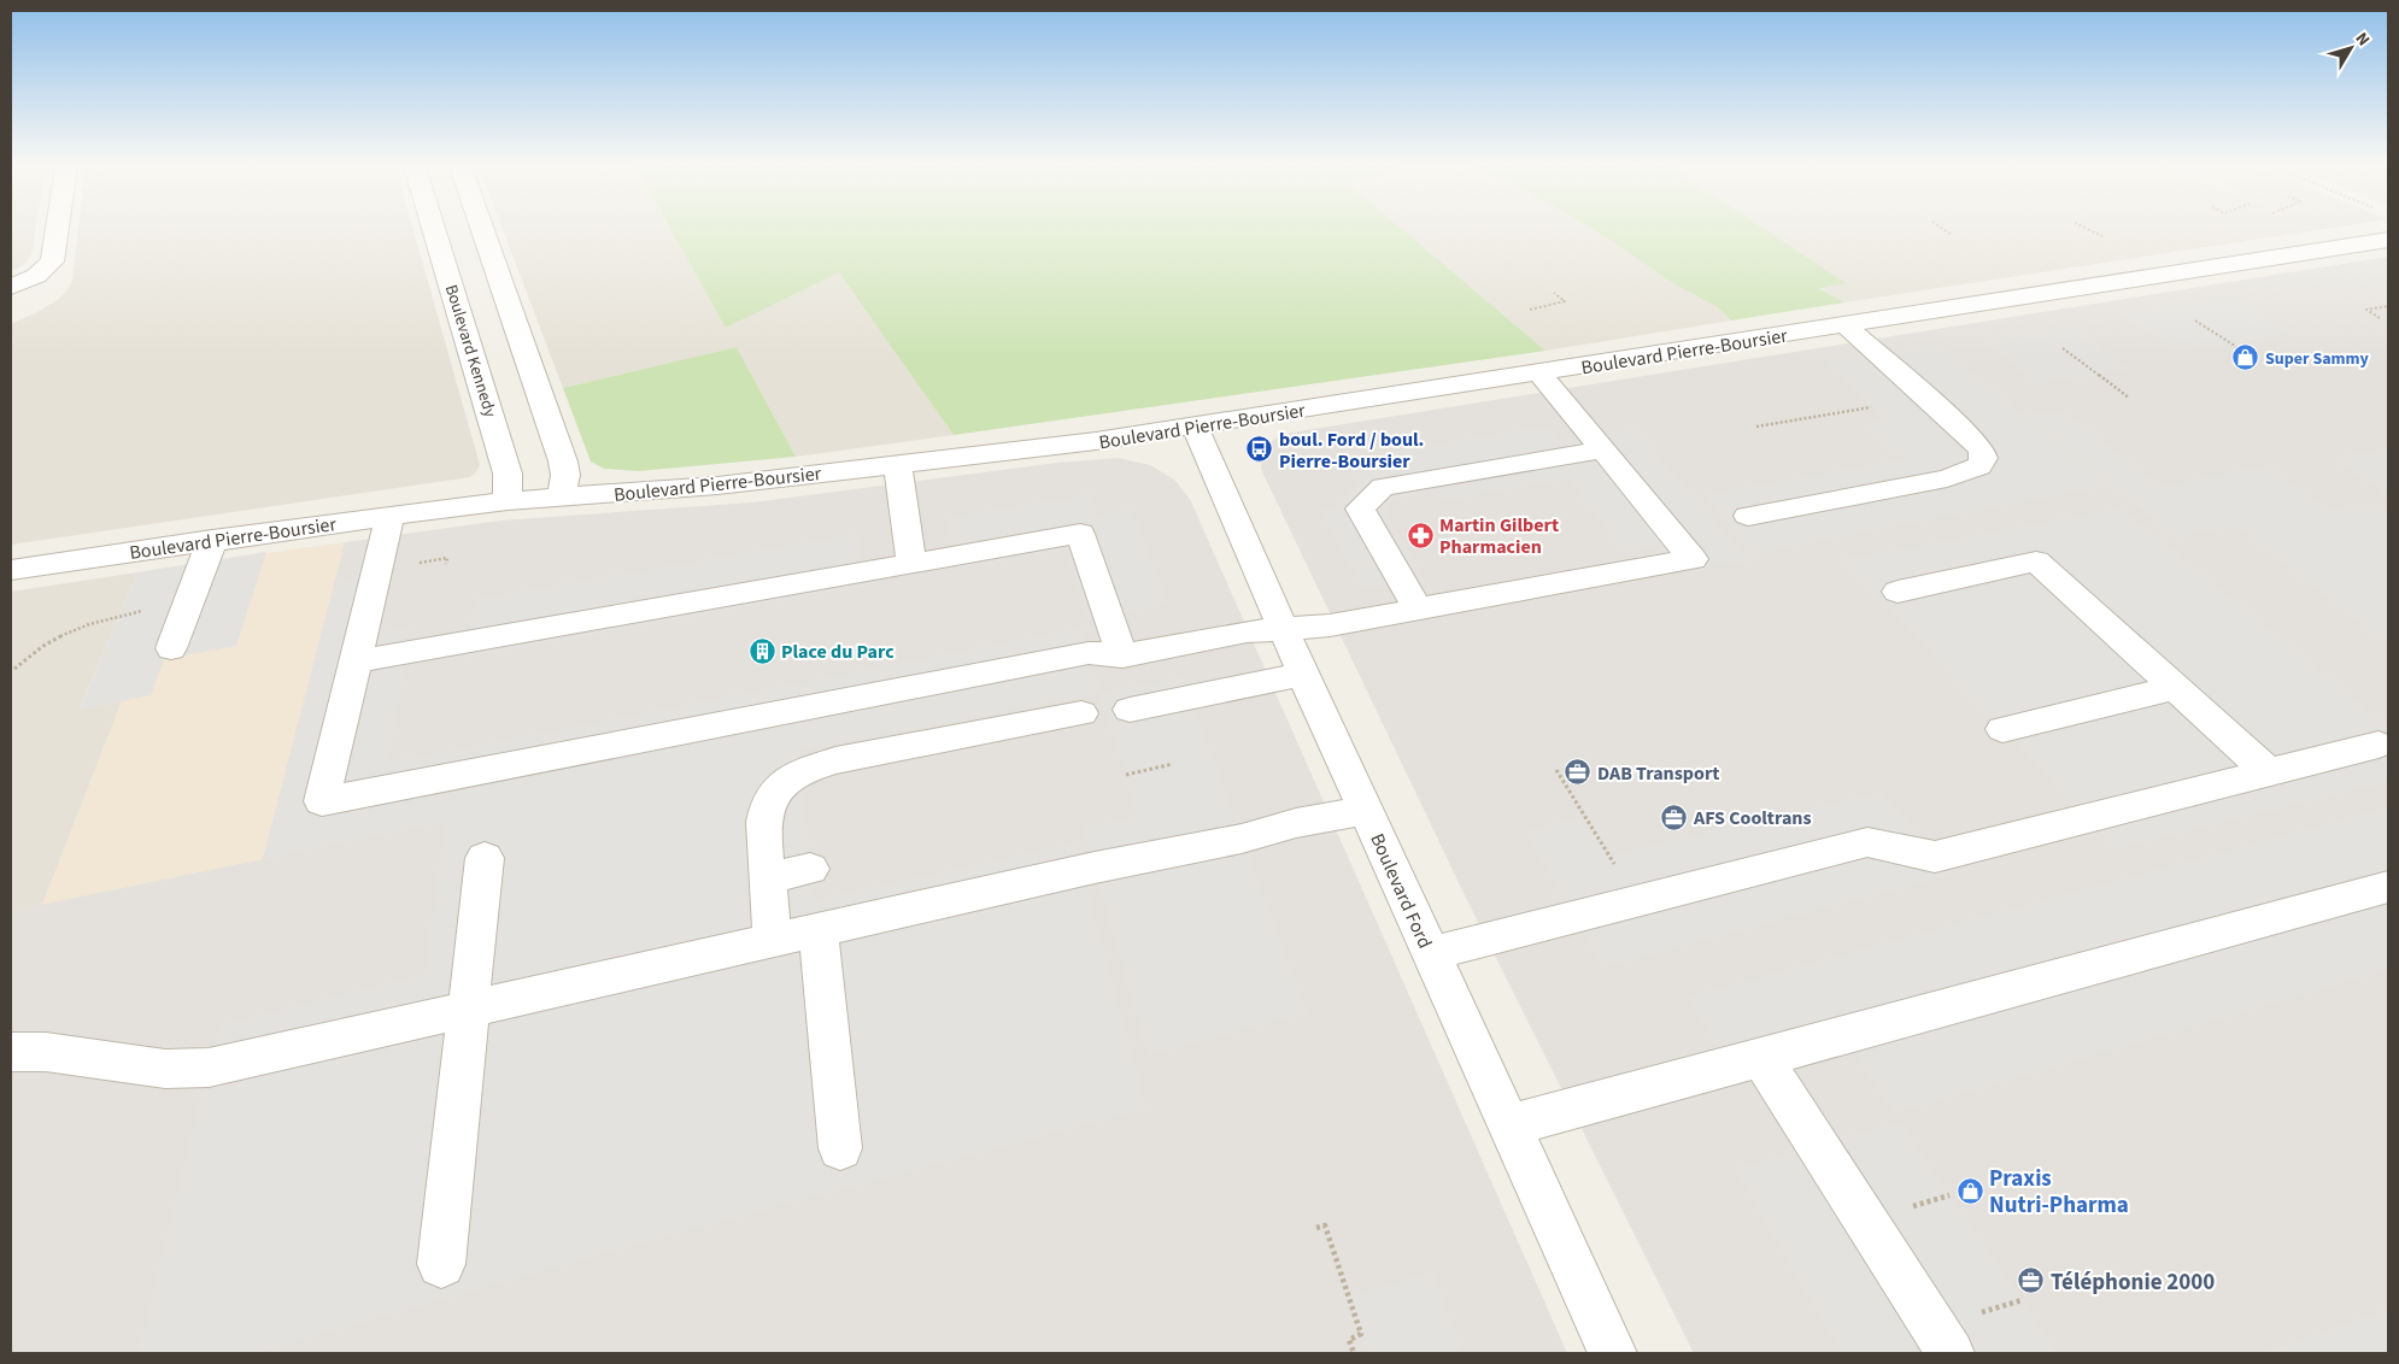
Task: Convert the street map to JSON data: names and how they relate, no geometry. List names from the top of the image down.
{
  "streets": {
    "street": ["Boulevard Kennedy", "Boulevard Pierre-Boursier", "Boulevard Ford"]
  },
  "crossings": [
    ["Boulevard Kennedy", "Boulevard Pierre-Boursier"],
    ["Boulevard Pierre-Boursier", "Boulevard Ford"]
  ],
  "places": {
    "shop": ["Super Sammy", "Praxis Nutri-Pharma"],
    "bus stop": ["boul. Ford / boul. Pierre-Boursier"],
    "pharmacy": ["Martin Gilbert Pharmacien"],
    "building": ["Place du Parc"],
    "office": ["DAB Transport", "AFS Cooltrans", "Téléphonie 2000"]
  },
  "north": "top right"
}
